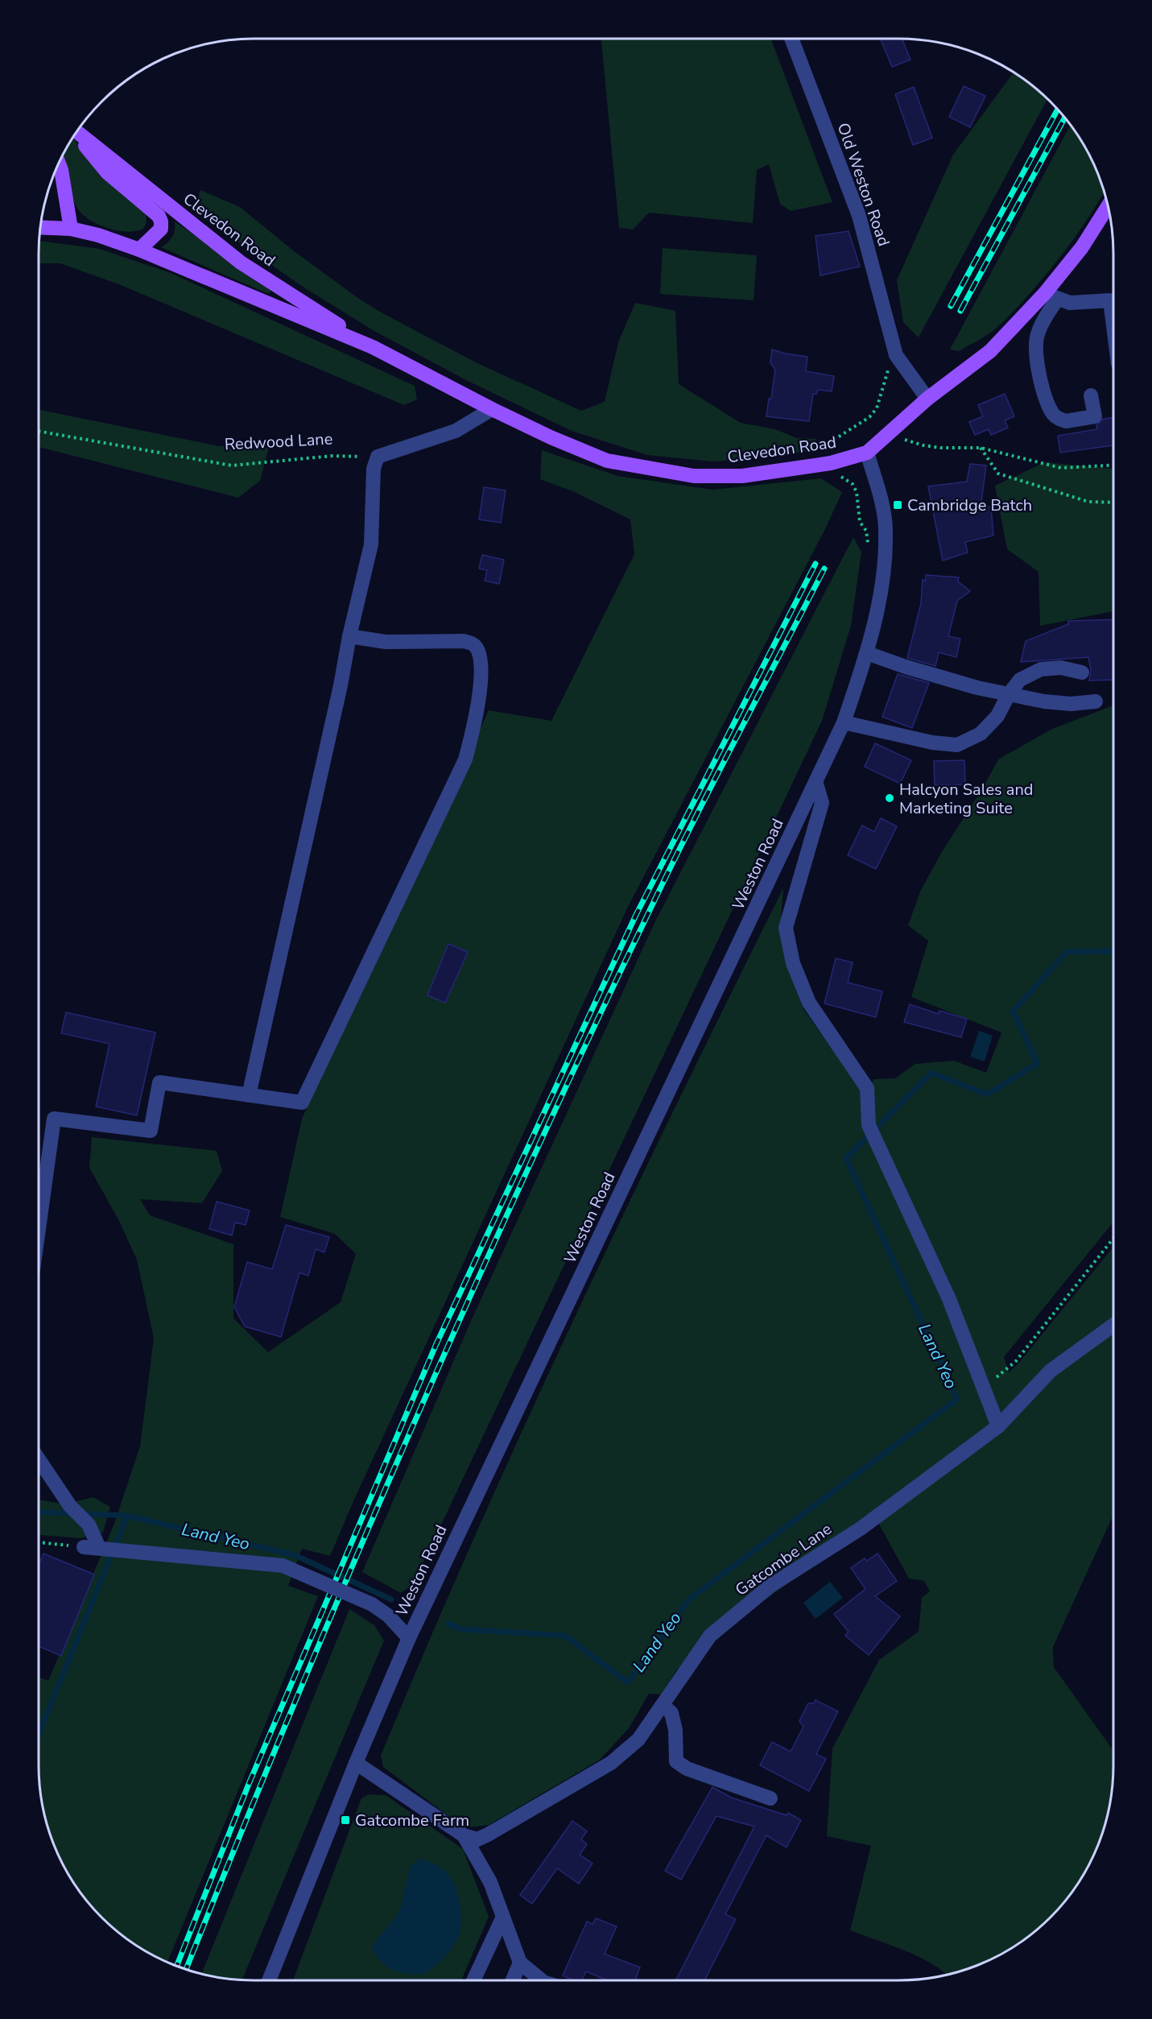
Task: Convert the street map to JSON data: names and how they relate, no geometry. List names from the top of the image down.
{
  "streets": {
    "main road": ["Clevedon Road"],
    "street": ["Old Weston Road", "Weston Road", "Gatcombe Lane"],
    "path": ["Redwood Lane"]
  },
  "crossings": [
    ["Old Weston Road", "Clevedon Road"],
    ["Clevedon Road", "Weston Road"]
  ],
  "water": ["Land Yeo"],
  "places": {
    "transit": ["Cambridge Batch", "Gatcombe Farm"],
    "other": ["Halcyon Sales and Marketing Suite"]
  }
}
